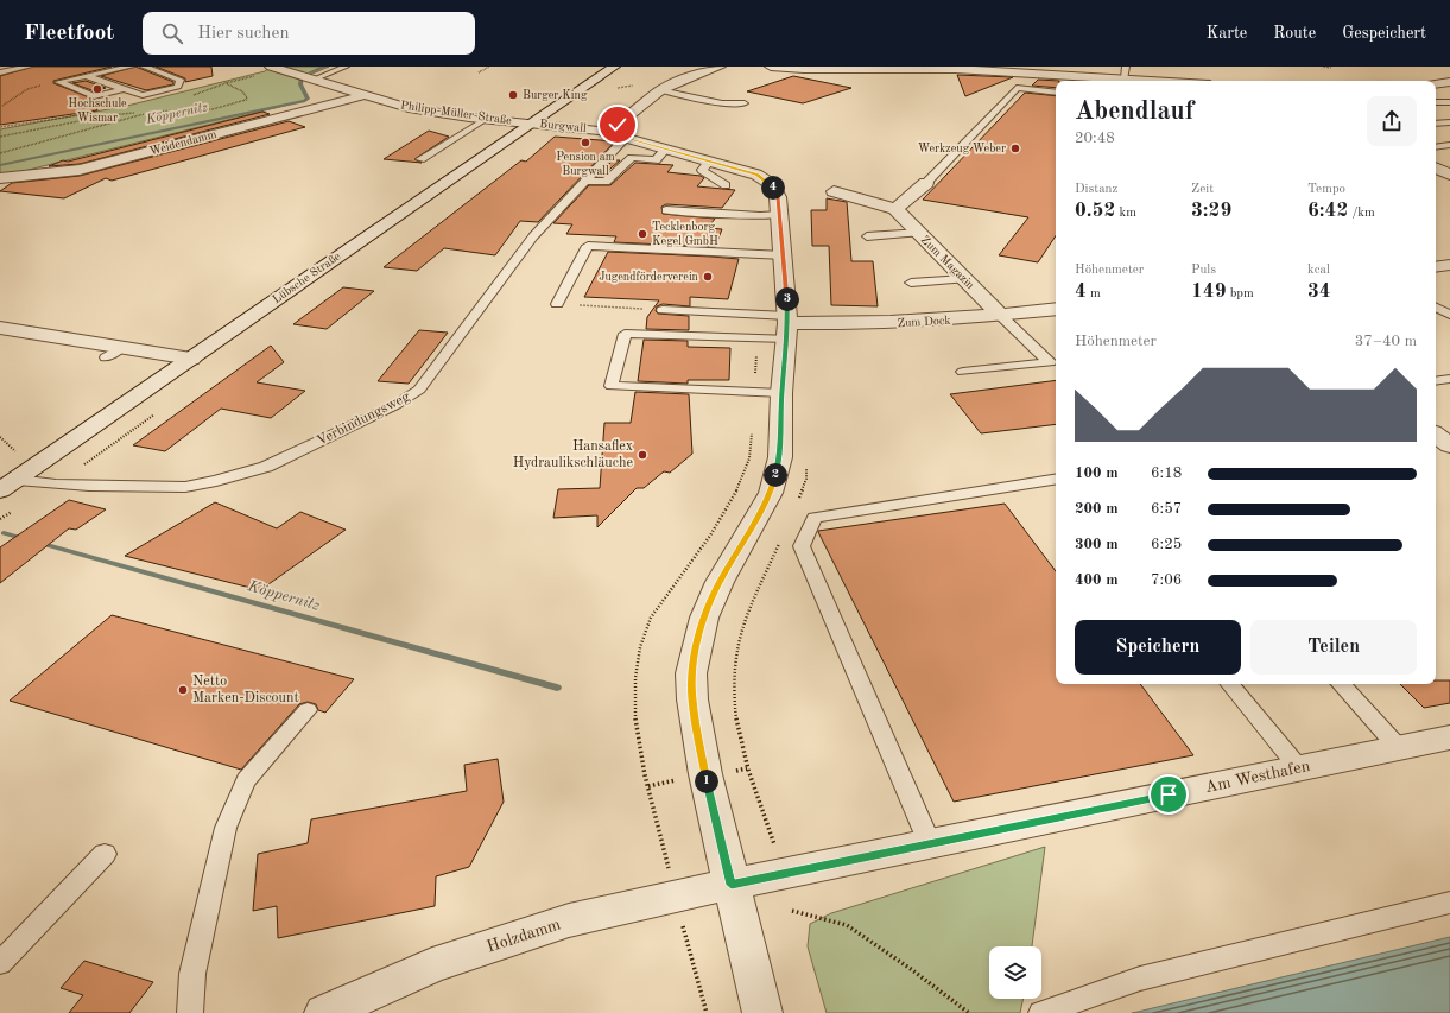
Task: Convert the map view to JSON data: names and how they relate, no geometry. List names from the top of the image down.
{
  "streets": {
    "street": [
      "Philipp-Müller-Straße",
      "Burgwall",
      "Weidendamm",
      "Zum Magazin",
      "Lübsche Straße",
      "Zum Dock",
      "Am Westhafen",
      "Holzdamm"
    ],
    "lane": ["Verbindungsweg"]
  },
  "crossings": [
    ["Philipp-Müller-Straße", "Burgwall"],
    ["Philipp-Müller-Straße", "Weidendamm"],
    ["Philipp-Müller-Straße", "Lübsche Straße"],
    ["Burgwall", "Lübsche Straße"],
    ["Zum Magazin", "Zum Dock"],
    ["Lübsche Straße", "Verbindungsweg"],
    ["Am Westhafen", "Holzdamm"]
  ],
  "water": ["Köppernitz"],
  "places": [
    "Hochschule Wismar",
    "Burger King",
    "Pension am Burgwall",
    "Werkzeug Weber",
    "Tecklenborg Kegel GmbH",
    "Jugendförderverein",
    "Hansaflex Hydraulikschläuche",
    "Netto Marken-Discount"
  ],
  "page": {
    "header": "Fleetfoot",
    "search": "Hier suchen",
    "nav": ["Karte", "Route", "Gespeichert"],
    "heading": ["Abendlauf", "20:48"],
    "stats": [
      ["Distanz", "0.52 km"],
      ["Zeit", "3:29"],
      ["Tempo", "6:42 /km"],
      ["Höhenmeter", "4 m"],
      ["Puls", "149 bpm"],
      ["kcal", "34"]
    ],
    "pins": [
      "4",
      "3",
      "2",
      "1"
    ],
    "chart": ["Höhenmeter", "37–40 m"],
    "list": [
      {
        "name": "100 m",
        "note": "6:18"
      },
      {
        "name": "200 m",
        "note": "6:57"
      },
      {
        "name": "300 m",
        "note": "6:25"
      },
      {
        "name": "400 m",
        "note": "7:06"
      }
    ],
    "buttons": ["Speichern", "Teilen"]
  }
}
